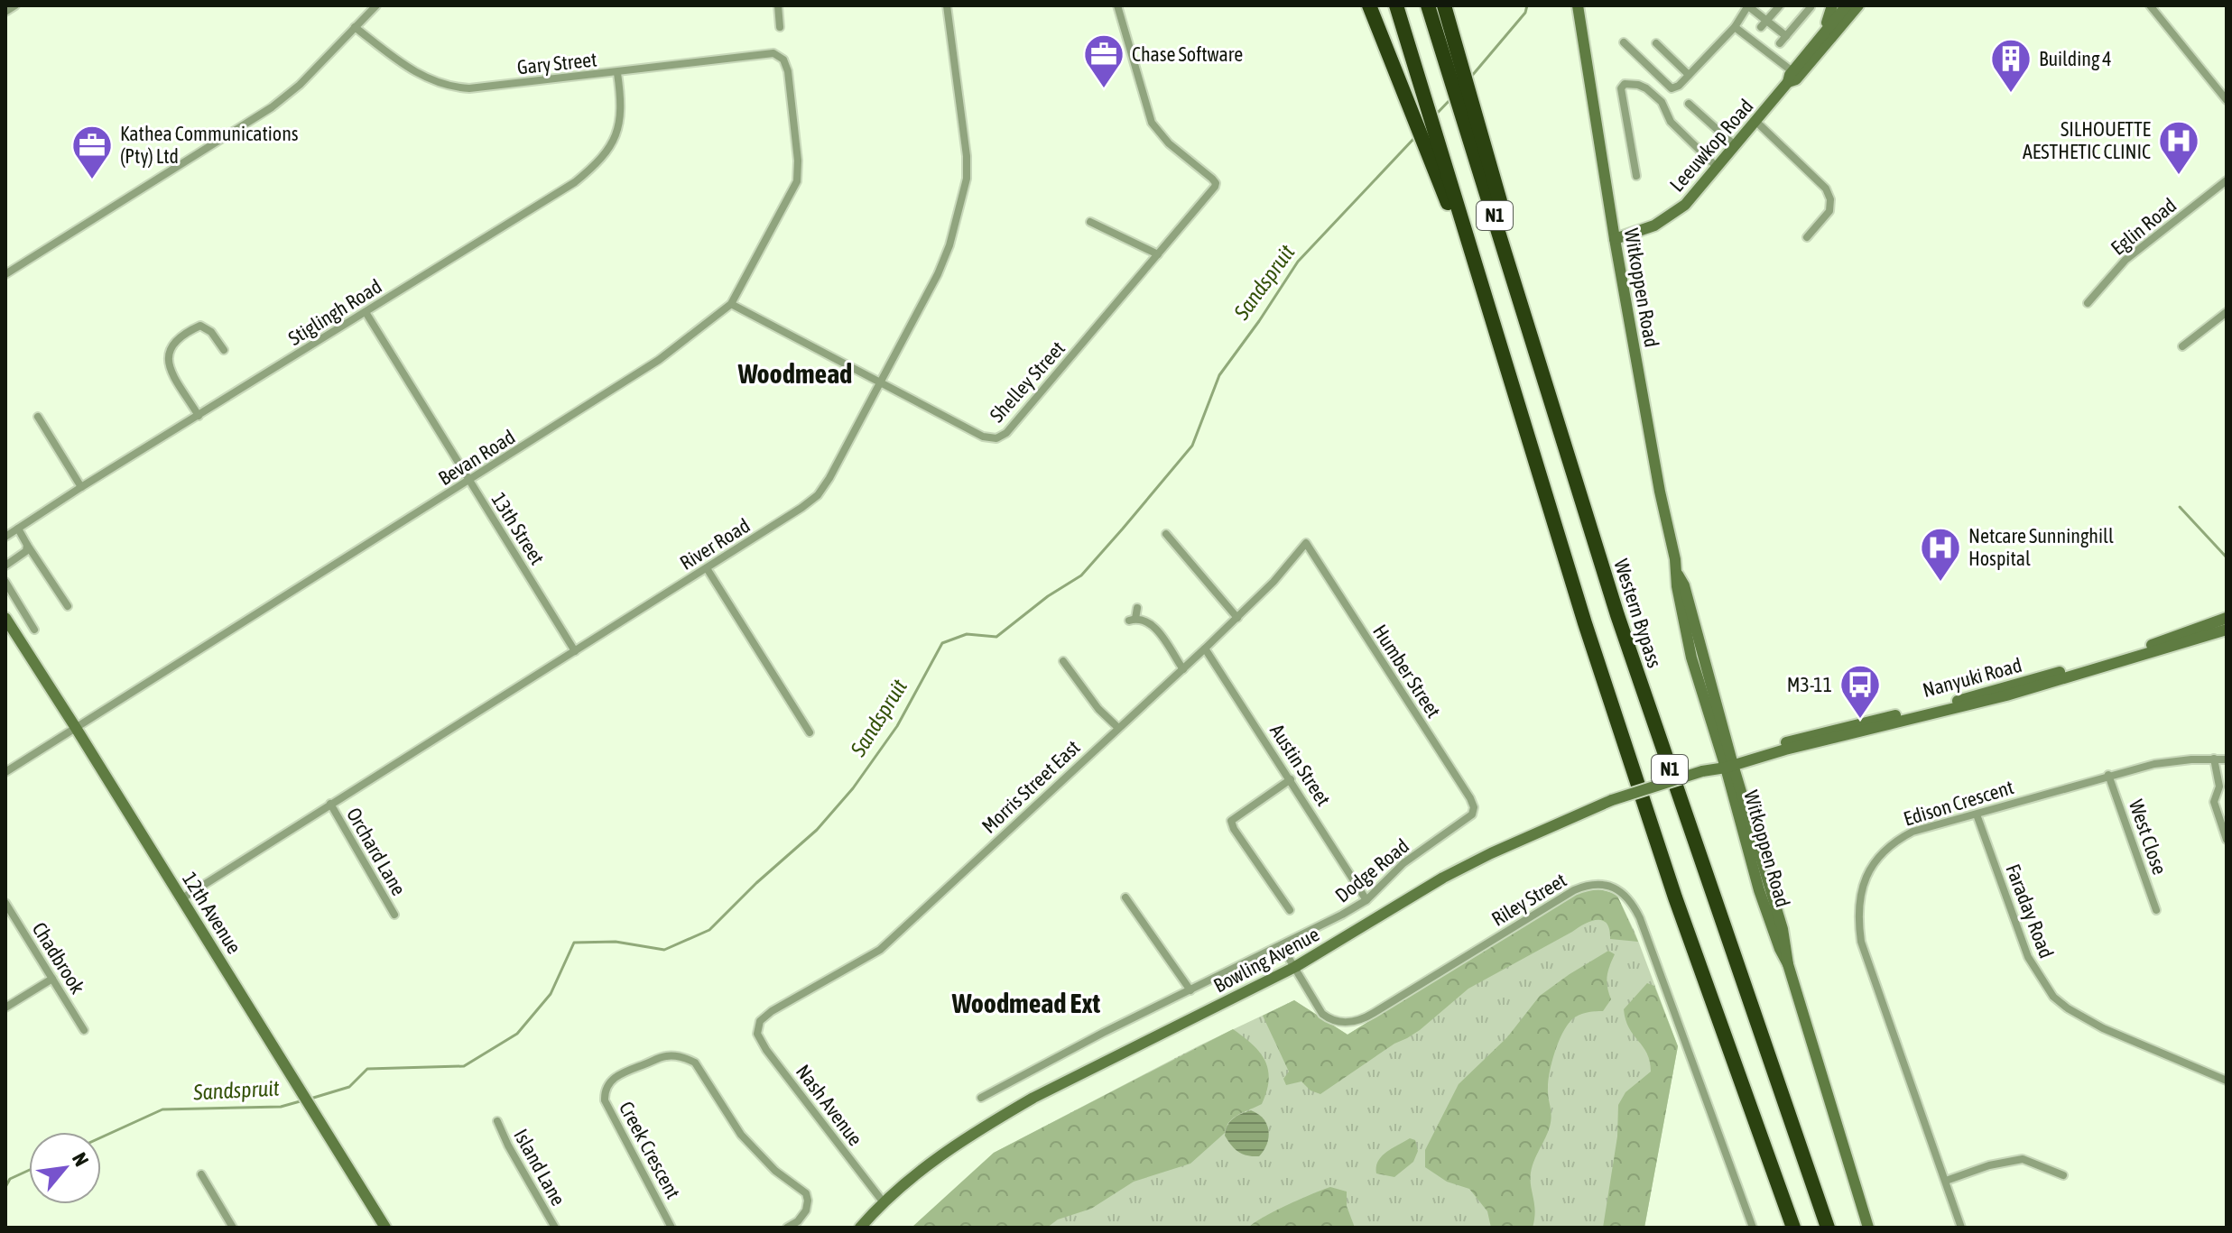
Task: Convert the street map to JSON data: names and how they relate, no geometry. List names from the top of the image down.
{
  "streets": {
    "highway": ["N1", "Western Bypass"],
    "main road": [
      "Leeuwkop Road",
      "Witkoppen Road",
      "Nanyuki Road",
      "12th Avenue",
      "Bowling Avenue"
    ],
    "street": [
      "Gary Street",
      "Eglin Road",
      "Stiglingh Road",
      "Shelley Street",
      "Bevan Road",
      "13th Street",
      "River Road",
      "Humber Street",
      "Austin Street",
      "Morris Street East",
      "Edison Crescent",
      "West Close",
      "Orchard Lane",
      "Dodge Road",
      "Riley Street",
      "Faraday Road",
      "Chadbrook",
      "Nash Avenue",
      "Creek Crescent",
      "Island Lane"
    ]
  },
  "crossings": [
    ["Gary Street", "Stiglingh Road"],
    ["Gary Street", "Bevan Road"],
    ["Leeuwkop Road", "Witkoppen Road"],
    ["Witkoppen Road", "Nanyuki Road"],
    ["Witkoppen Road", "Bowling Avenue"],
    ["Stiglingh Road", "13th Street"],
    ["Shelley Street", "Bevan Road"],
    ["Shelley Street", "River Road"],
    ["Bevan Road", "13th Street"],
    ["Bevan Road", "12th Avenue"],
    ["13th Street", "River Road"],
    ["River Road", "Orchard Lane"],
    ["River Road", "12th Avenue"],
    ["Humber Street", "Morris Street East"],
    ["Humber Street", "Dodge Road"],
    ["Nanyuki Road", "Bowling Avenue"],
    ["Austin Street", "Morris Street East"],
    ["Austin Street", "Dodge Road"],
    ["Morris Street East", "Nash Avenue"],
    ["Edison Crescent", "West Close"],
    ["Edison Crescent", "Faraday Road"],
    ["Dodge Road", "Riley Street"],
    ["Riley Street", "Bowling Avenue"],
    ["Bowling Avenue", "Nash Avenue"]
  ],
  "districts": ["Woodmead", "Woodmead Ext"],
  "water": ["Sandspruit"],
  "places": {
    "office": ["Chase Software", "Kathea Communications (Pty) Ltd"],
    "building": ["Building 4"],
    "hospital": ["SILHOUETTE AESTHETIC CLINIC", "Netcare Sunninghill Hospital"],
    "bus stop": ["M3-11"]
  },
  "north": "top right"
}
